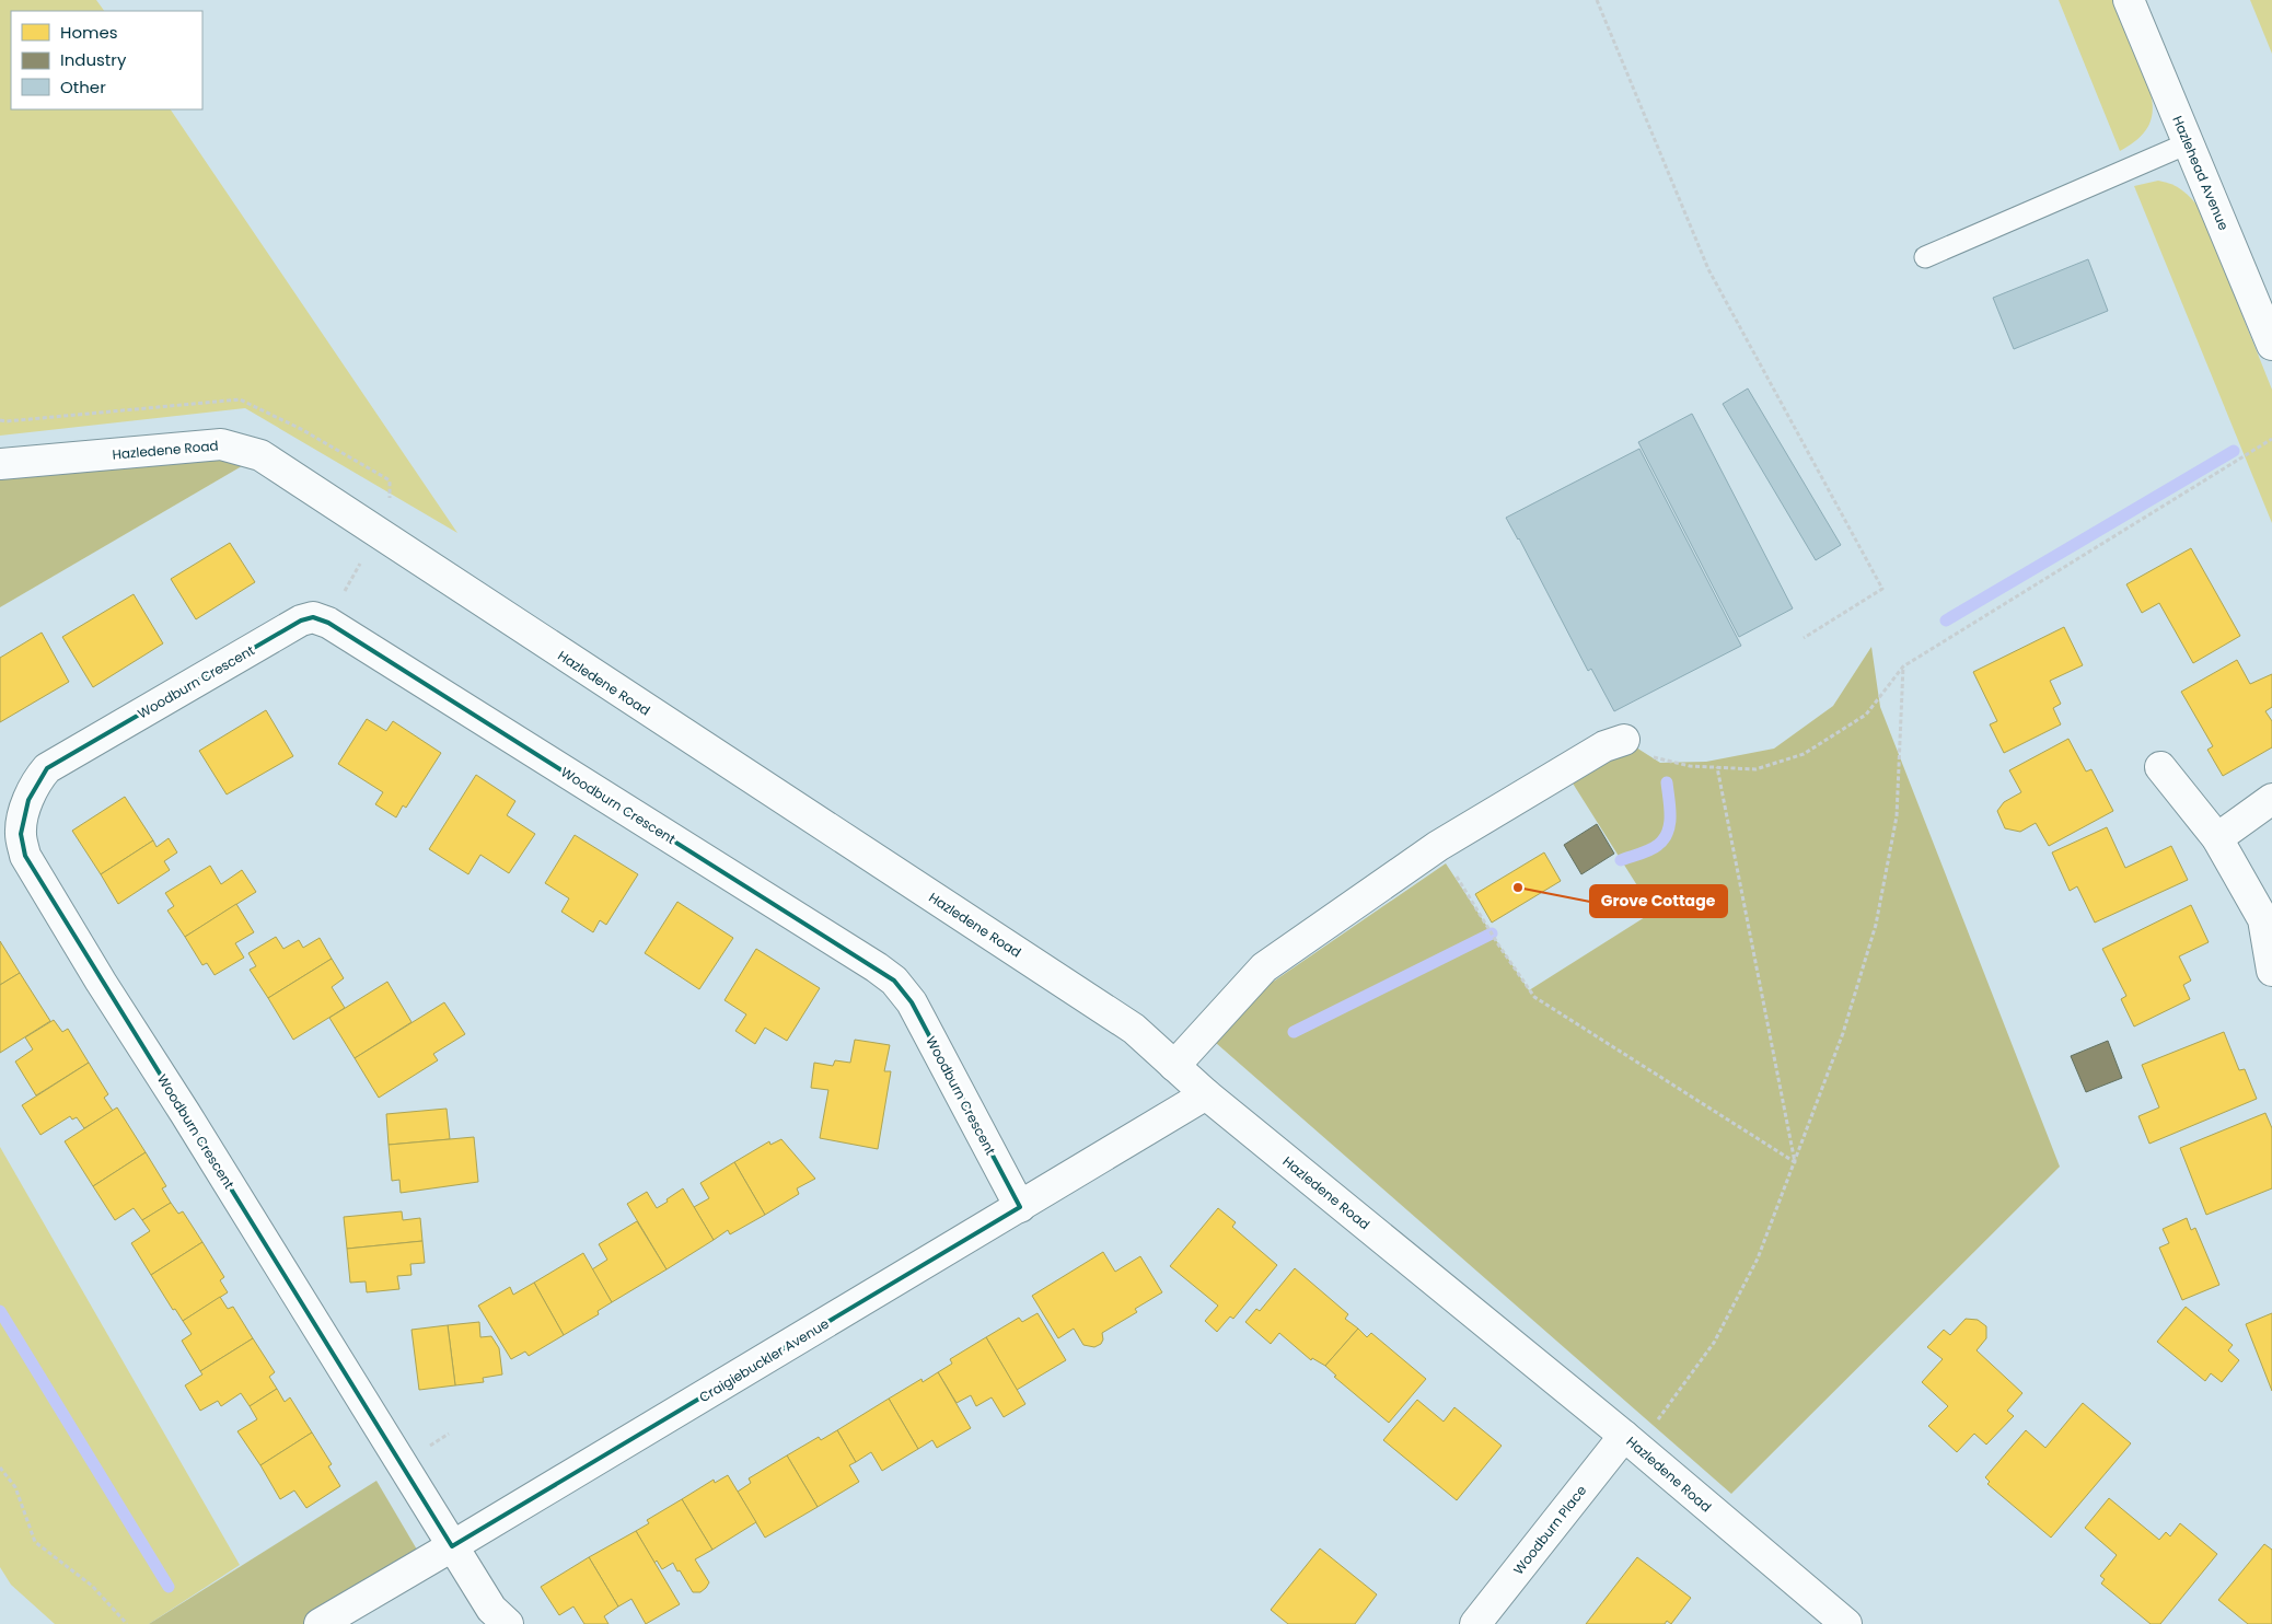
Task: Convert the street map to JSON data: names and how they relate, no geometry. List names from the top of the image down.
{
  "streets": {
    "street": [
      "Hazlehead Avenue",
      "Hazledene Road",
      "Woodburn Crescent",
      "Craigiebuckler Avenue",
      "Woodburn Place"
    ]
  },
  "crossings": [
    ["Hazledene Road", "Craigiebuckler Avenue"],
    ["Hazledene Road", "Woodburn Place"],
    ["Woodburn Crescent", "Craigiebuckler Avenue"]
  ],
  "places": ["Grove Cottage"],
  "legend": ["Homes", "Industry", "Other"]
}
